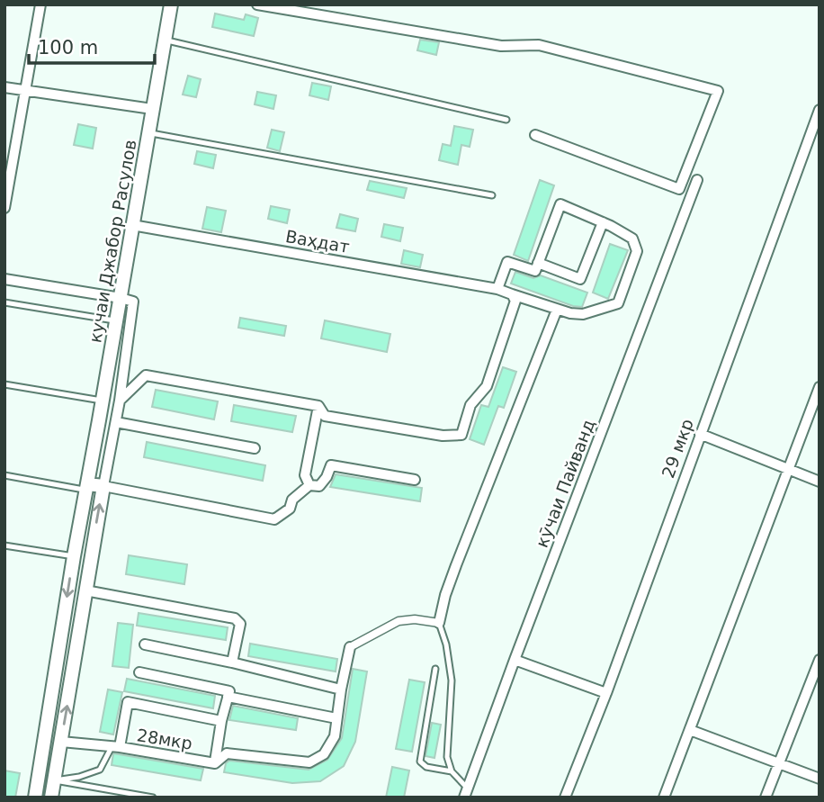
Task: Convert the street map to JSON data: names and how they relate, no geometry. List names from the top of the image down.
{
  "streets": {
    "street": [
      "кучаи Джабор Расулов",
      "Ваҳдат",
      "29 мкр",
      "кӯчаи Пайванд",
      "28мкр"
    ]
  },
  "crossings": [
    ["кучаи Джабор Расулов", "Ваҳдат"]
  ],
  "scale_bar": "100 m"
}
